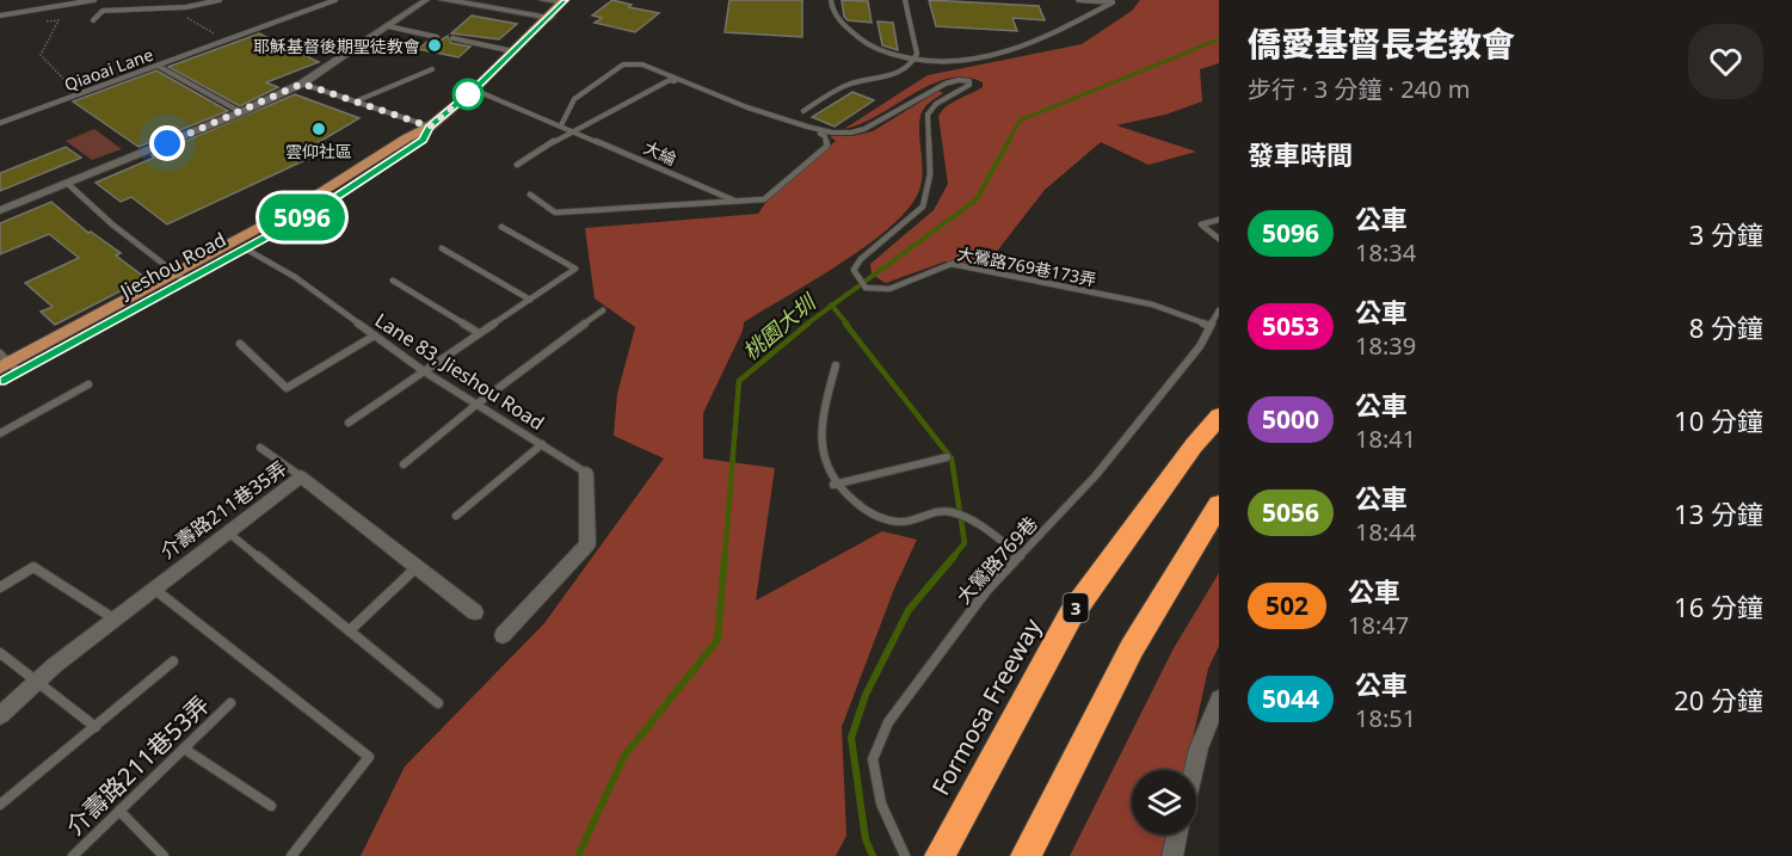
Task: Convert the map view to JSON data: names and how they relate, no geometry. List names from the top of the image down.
{
  "streets": {
    "highway": ["3", "Formosa Freeway"],
    "main road": ["Jieshou Road"],
    "street": ["介壽路211巷35弄"],
    "lane": [
      "Qiaoai Lane",
      "大綸",
      "大鶯路769巷173弄",
      "Lane 83, Jieshou Road",
      "大鶯路769巷",
      "介壽路211巷53弄"
    ]
  },
  "crossings": [
    ["大綸", "Jieshou Road"],
    ["大綸", "大鶯路769巷173弄"],
    ["Jieshou Road", "Lane 83, Jieshou Road"],
    ["大鶯路769巷173弄", "大鶯路769巷"]
  ],
  "water": ["桃園大圳"],
  "places": ["耶穌基督後期聖徒教會", "雲仰社區"],
  "lines": ["bus line 5096"],
  "page": {
    "on_map": "5096",
    "heading": [
      ["僑愛基督長老教會", "步行 · 3 分鐘 · 240 m"],
      "發車時間"
    ],
    "list": [
      {
        "mark": "5096",
        "name": "公車",
        "note": "18:34",
        "value": "3 分鐘"
      },
      {
        "mark": "5053",
        "name": "公車",
        "note": "18:39",
        "value": "8 分鐘"
      },
      {
        "mark": "5000",
        "name": "公車",
        "note": "18:41",
        "value": "10 分鐘"
      },
      {
        "mark": "5056",
        "name": "公車",
        "note": "18:44",
        "value": "13 分鐘"
      },
      {
        "mark": "502",
        "name": "公車",
        "note": "18:47",
        "value": "16 分鐘"
      },
      {
        "mark": "5044",
        "name": "公車",
        "note": "18:51",
        "value": "20 分鐘"
      }
    ]
  }
}
